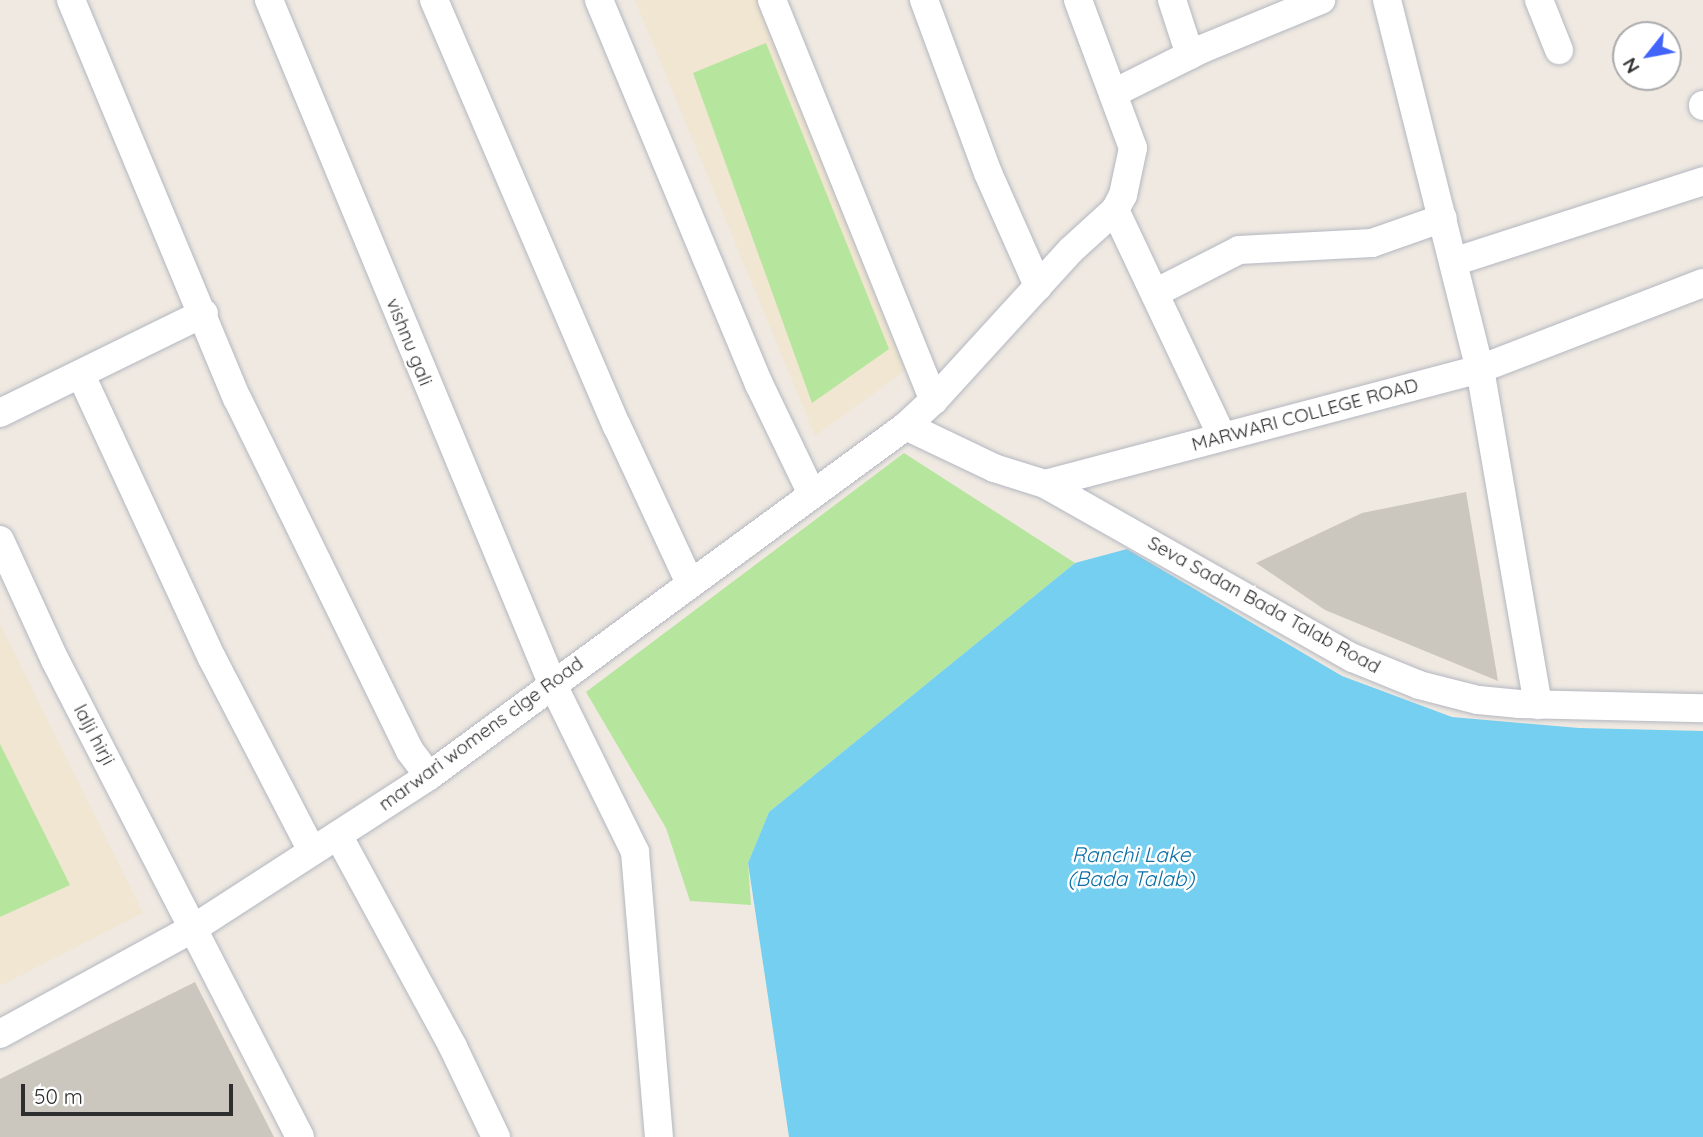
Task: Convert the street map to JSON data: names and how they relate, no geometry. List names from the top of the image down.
{
  "streets": {
    "street": [
      "vishnu gali",
      "MARWARI COLLEGE ROAD",
      "Seva Sadan Bada Talab Road",
      "marwari womens clge Road",
      "lalji hirji"
    ]
  },
  "crossings": [
    ["vishnu gali", "marwari womens clge Road"],
    ["MARWARI COLLEGE ROAD", "Seva Sadan Bada Talab Road"],
    ["marwari womens clge Road", "lalji hirji"]
  ],
  "water": ["Ranchi Lake (Bada Talab)"],
  "scale_bar": "50 m",
  "north": "bottom left"
}
